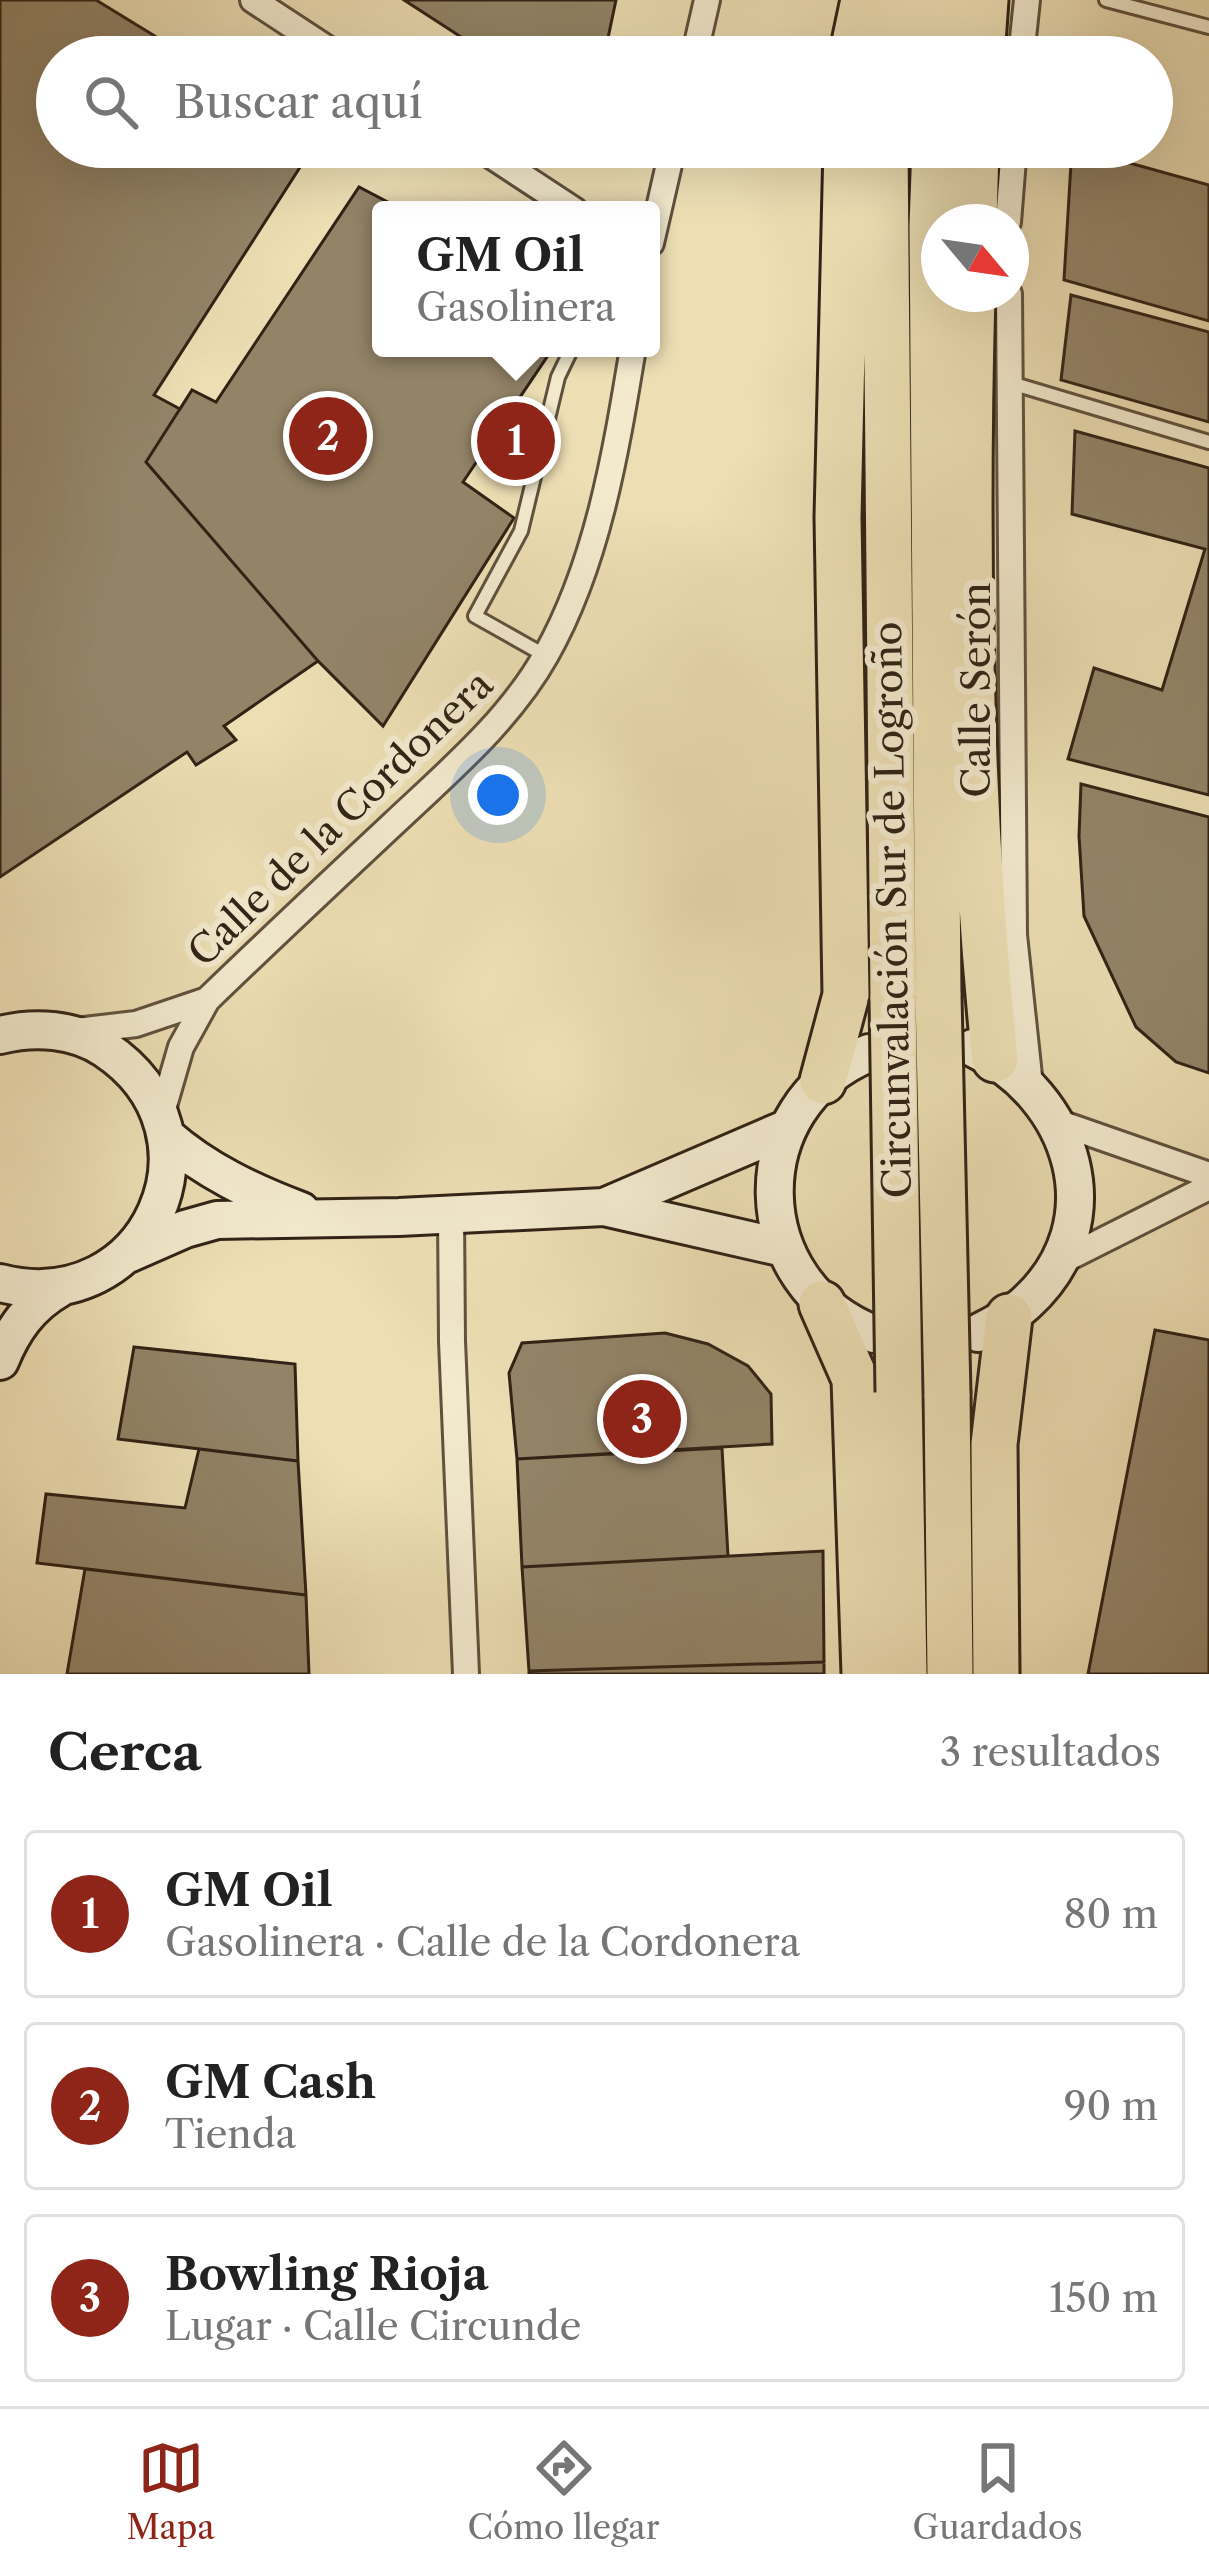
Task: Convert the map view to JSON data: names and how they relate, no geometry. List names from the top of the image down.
{
  "streets": {
    "highway": ["Circunvalación Sur de Logroño"],
    "street": ["Calle Serón", "Calle de la Cordonera"]
  },
  "north": "bottom right",
  "page": {
    "search": "Buscar aquí",
    "popup": ["GM Oil", "Gasolinera"],
    "pins": ["2", "1", "3"],
    "heading": ["Cerca", "3 resultados"],
    "list": [
      {
        "mark": "1",
        "name": "GM Oil",
        "note": "Gasolinera · Calle de la Cordonera",
        "value": "80 m"
      },
      {
        "mark": "2",
        "name": "GM Cash",
        "note": "Tienda",
        "value": "90 m"
      },
      {
        "mark": "3",
        "name": "Bowling Rioja",
        "note": "Lugar · Calle Circunde",
        "value": "150 m"
      }
    ],
    "nav": ["Mapa", "Cómo llegar", "Guardados"]
  }
}
